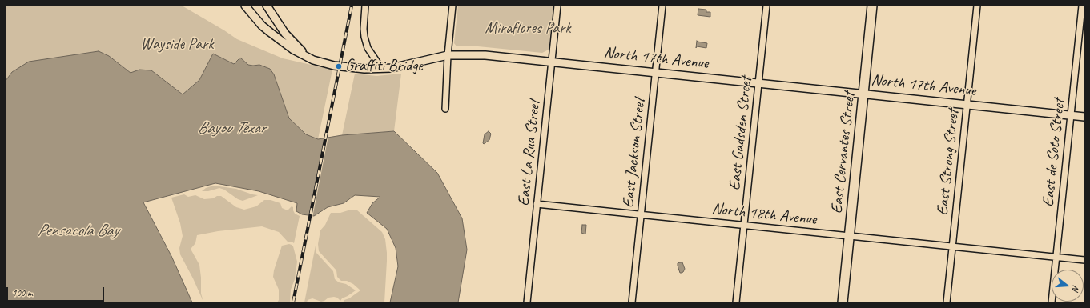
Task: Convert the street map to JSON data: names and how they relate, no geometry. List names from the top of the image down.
{
  "streets": {
    "main road": ["East Cervantes Street"],
    "street": [
      "North 17th Avenue",
      "East Gadsden Street",
      "East La Rua Street",
      "East Jackson Street",
      "East de Soto Street",
      "East Strong Street",
      "North 18th Avenue"
    ]
  },
  "crossings": [
    ["North 17th Avenue", "East Gadsden Street"],
    ["North 17th Avenue", "East La Rua Street"],
    ["North 17th Avenue", "East Jackson Street"],
    ["North 17th Avenue", "East Cervantes Street"],
    ["North 17th Avenue", "East de Soto Street"],
    ["North 17th Avenue", "East Strong Street"],
    ["East Gadsden Street", "North 18th Avenue"],
    ["East La Rua Street", "North 18th Avenue"],
    ["East Jackson Street", "North 18th Avenue"],
    ["East Cervantes Street", "North 18th Avenue"],
    ["East de Soto Street", "North 18th Avenue"],
    ["East Strong Street", "North 18th Avenue"]
  ],
  "water": ["Bayou Texar", "Pensacola Bay"],
  "parks": ["Miraflores Park", "Wayside Park"],
  "places": ["Graffiti Bridge"],
  "scale_bar": "100 m",
  "north": "right"
}
